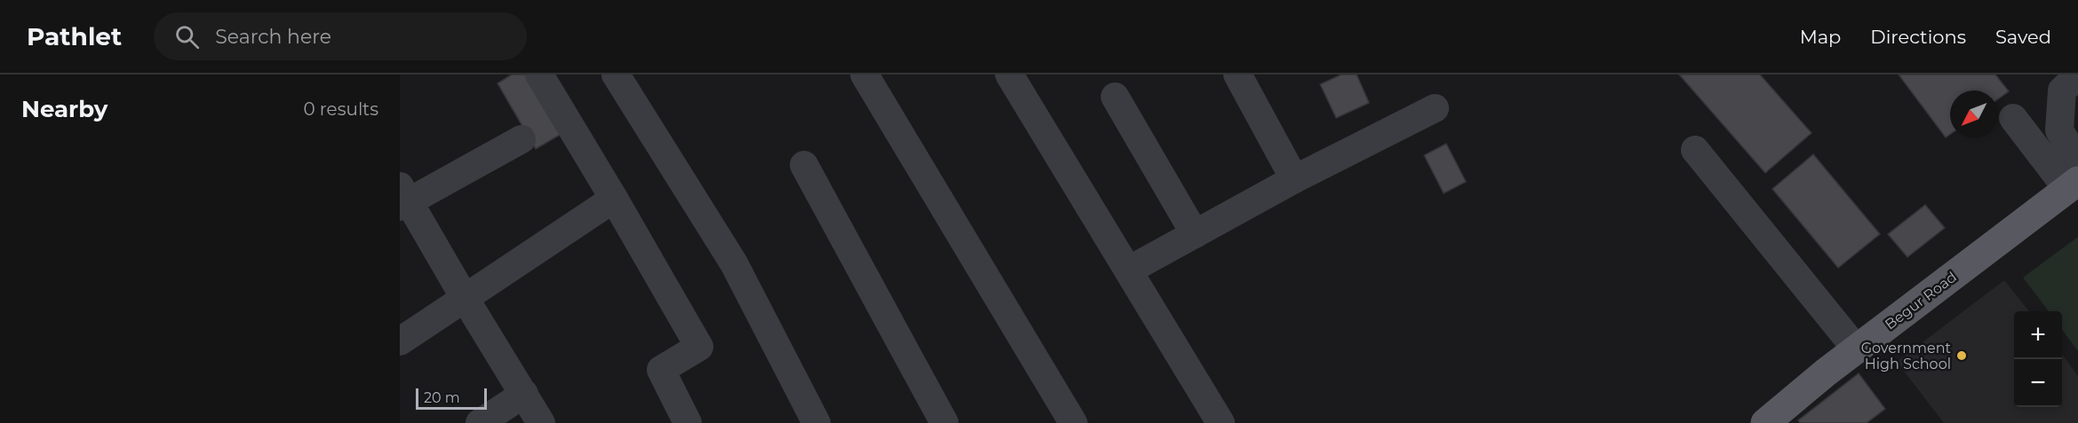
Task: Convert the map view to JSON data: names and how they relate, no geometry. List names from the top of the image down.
{
  "streets": {
    "main road": ["Begur Road"]
  },
  "places": ["Government High School"],
  "scale_bar": "20 m",
  "north": "bottom left",
  "page": {
    "header": "Pathlet",
    "search": "Search here",
    "nav": ["Map", "Directions", "Saved"],
    "heading": ["Nearby", "0 results"],
    "map_buttons": ["+", "−"],
    "scale": "20 m"
  }
}
